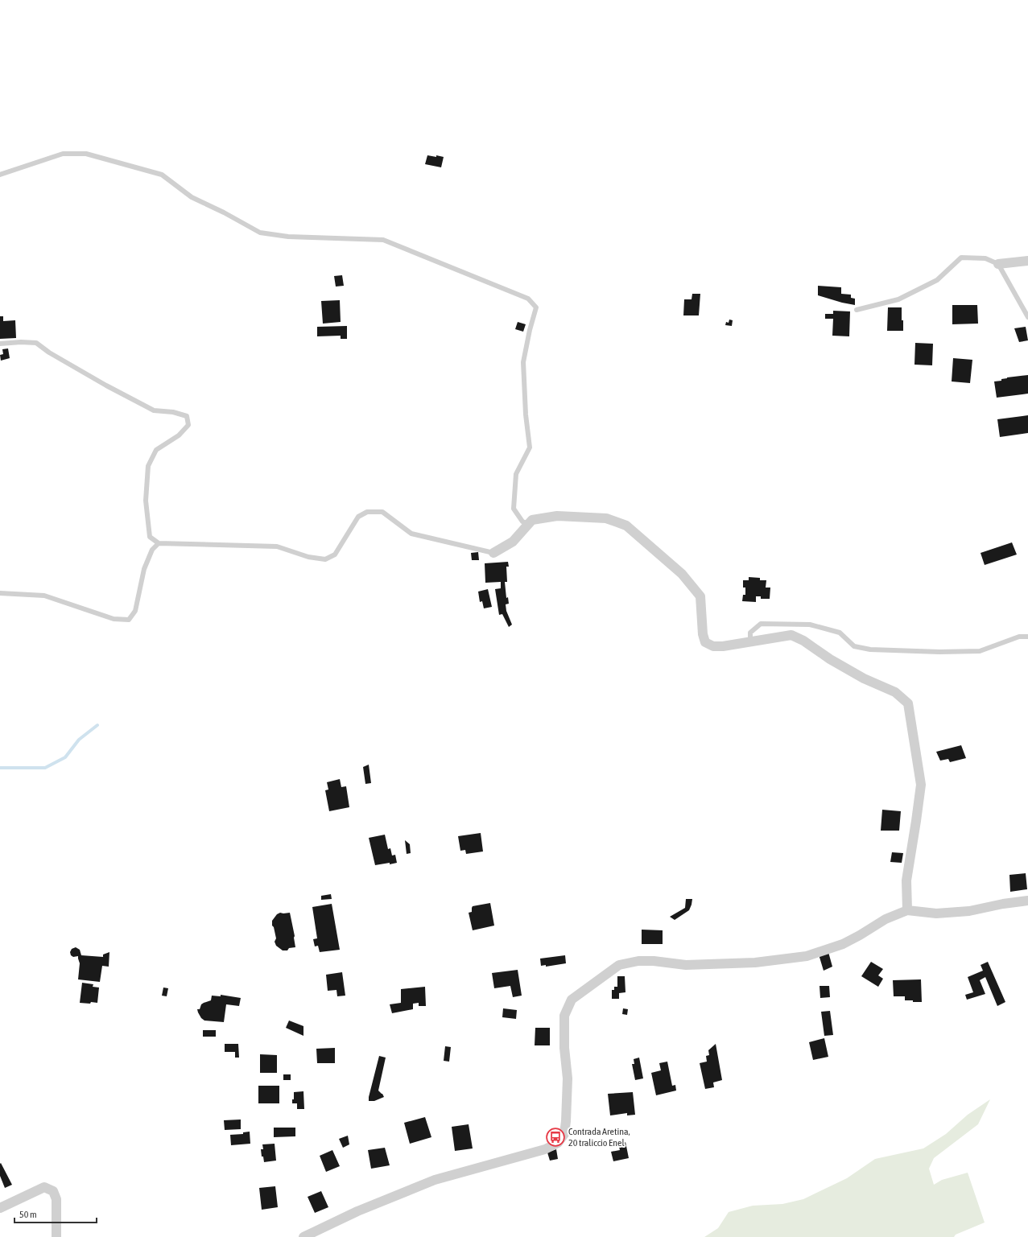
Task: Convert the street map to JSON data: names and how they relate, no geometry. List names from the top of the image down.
{
  "places": {
    "bus stop": ["Contrada Aretina, 20 traliccio Enel"]
  },
  "scale_bar": "50 m"
}
